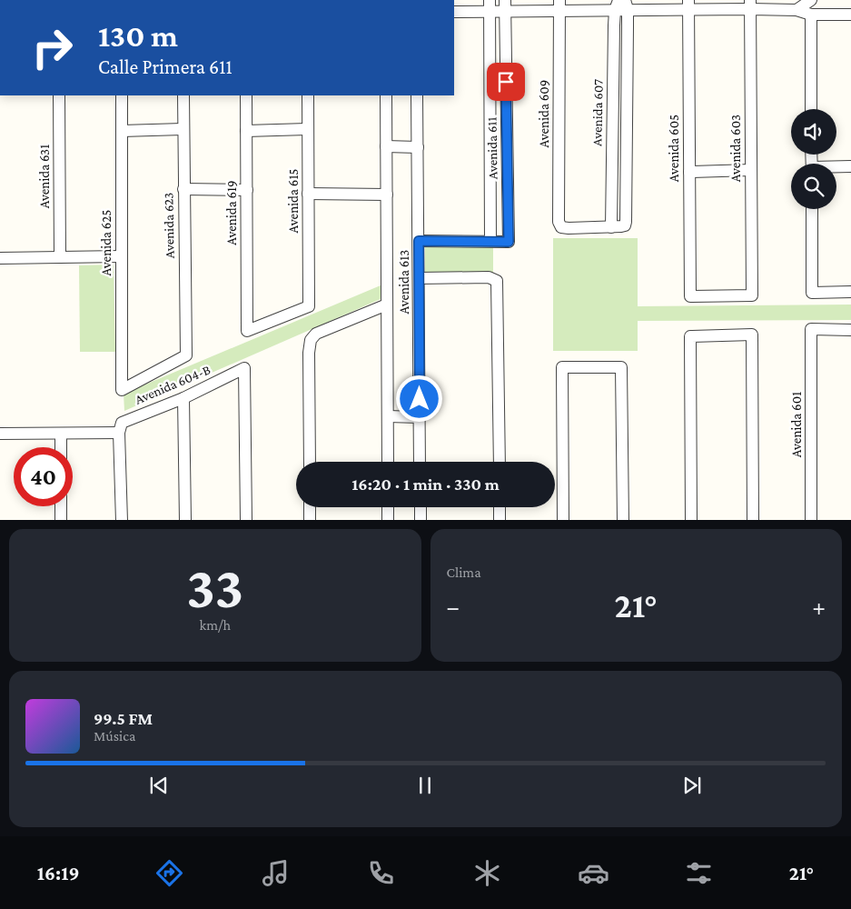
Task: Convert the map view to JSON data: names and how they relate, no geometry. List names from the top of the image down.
{
  "streets": {
    "street": [
      "Avenida 607",
      "Avenida 609",
      "Avenida 611",
      "Avenida 605",
      "Avenida 603",
      "Avenida 631",
      "Avenida 615",
      "Avenida 619",
      "Avenida 623",
      "Avenida 625",
      "Avenida 613",
      "Avenida 604-B",
      "Avenida 601"
    ]
  },
  "crossings": [
    ["Avenida 607", "Avenida 609"],
    ["Avenida 605", "Avenida 603"],
    ["Avenida 615", "Avenida 619"],
    ["Avenida 623", "Avenida 604-B"],
    ["Avenida 625", "Avenida 604-B"]
  ],
  "page": {
    "turn": ["130 m", "Calle Primera 611"],
    "limit": "40",
    "trip": "16:20 · 1 min · 330 m",
    "tile": [
      ["33", "km/h"],
      "Clima"
    ],
    "heat": ["−", "21°", "+"],
    "song": ["99.5 FM", "Música"],
    "tabs": ["16:19", "21°"]
  }
}
